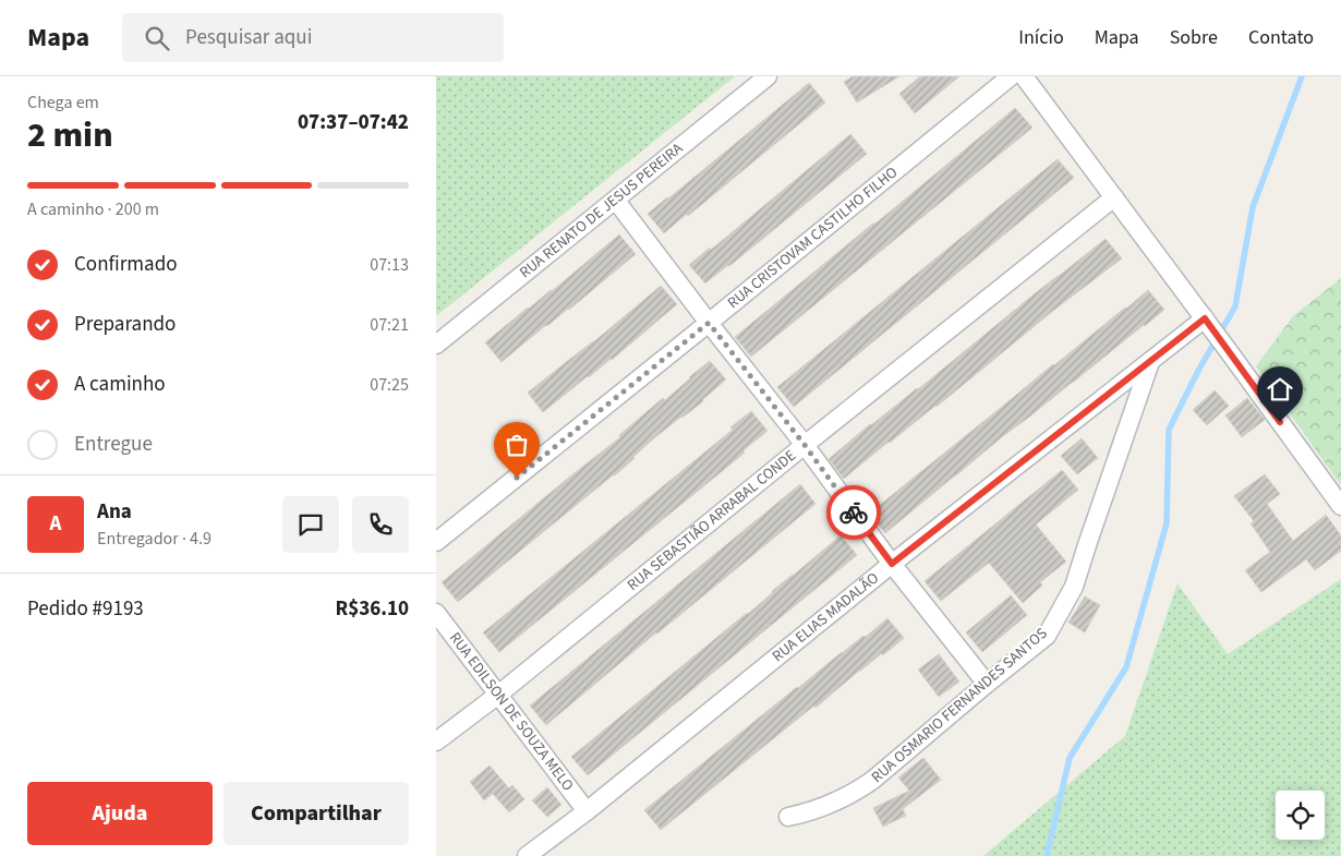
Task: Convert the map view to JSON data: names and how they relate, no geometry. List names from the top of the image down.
{
  "streets": {
    "street": [
      "RUA RENATO DE JESUS PEREIRA",
      "RUA CRISTOVAM CASTILHO FILHO",
      "RUA SEBASTIÃO ARRABAL CONDE",
      "RUA ELIAS MADALÃO",
      "RUA OSMARIO FERNANDES SANTOS",
      "RUA EDILSON DE SOUZA MELO"
    ]
  },
  "crossings": [
    ["RUA SEBASTIÃO ARRABAL CONDE", "RUA EDILSON DE SOUZA MELO"],
    ["RUA ELIAS MADALÃO", "RUA OSMARIO FERNANDES SANTOS"],
    ["RUA ELIAS MADALÃO", "RUA EDILSON DE SOUZA MELO"]
  ],
  "page": {
    "header": "Mapa",
    "search": "Pesquisar aqui",
    "nav": [
      "Início",
      "Mapa",
      "Sobre",
      "Contato"
    ],
    "heading": ["2 min", "Chega em", "07:37–07:42"],
    "panel": [
      "Ana",
      "Entregador · 4.9",
      "Pedido #9193",
      "R$36.10"
    ],
    "bar": "A caminho · 200 m",
    "list": [
      ["Confirmado", "07:13"],
      ["Preparando", "07:21"],
      ["A caminho", "07:25"],
      "Entregue"
    ],
    "round": "A",
    "buttons": ["Ajuda", "Compartilhar"]
  }
}
